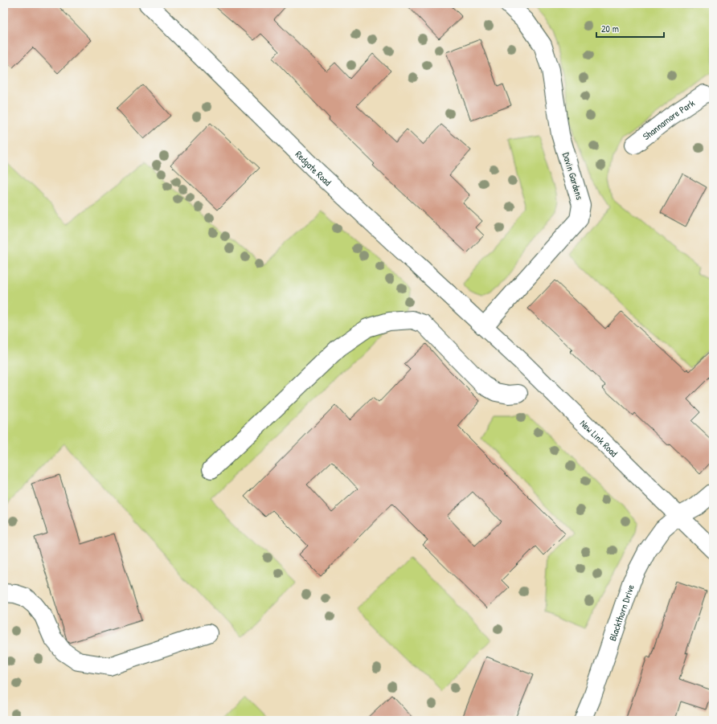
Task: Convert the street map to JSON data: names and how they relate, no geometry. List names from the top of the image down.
{
  "streets": {
    "street": [
      "Shannamore Park",
      "Redgate Road",
      "Davin Gardens",
      "New Link Road",
      "Blackthorn Drive"
    ]
  },
  "crossings": [
    ["Redgate Road", "Davin Gardens"],
    ["Redgate Road", "New Link Road"],
    ["Davin Gardens", "New Link Road"],
    ["New Link Road", "Blackthorn Drive"]
  ],
  "scale_bar": "20 m"
}
